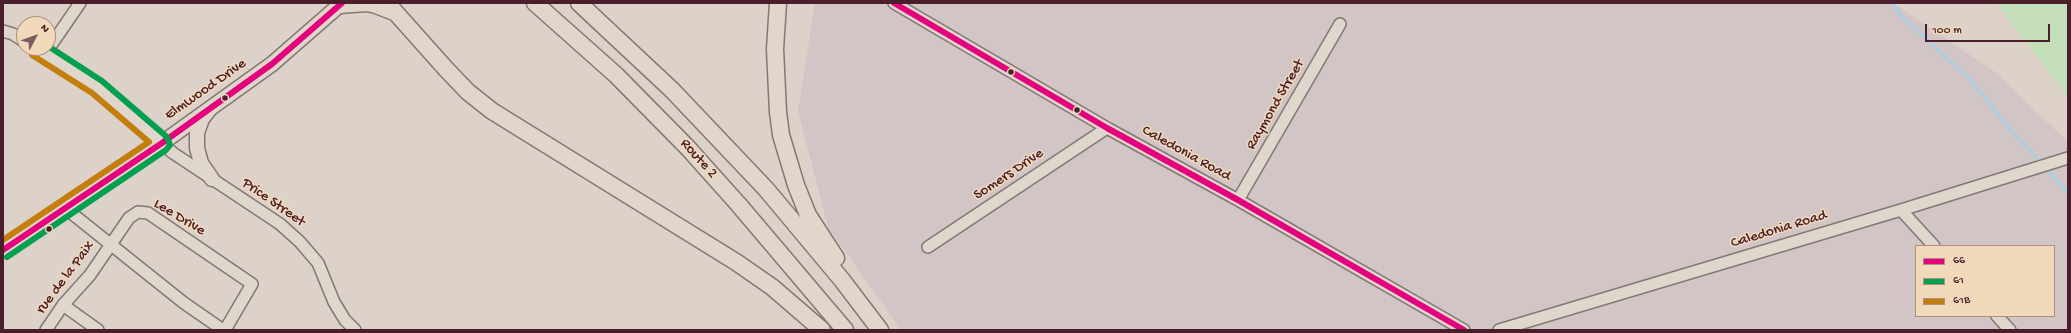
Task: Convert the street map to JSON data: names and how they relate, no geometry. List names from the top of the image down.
{
  "streets": {
    "highway": ["Route 2"],
    "main road": ["Elmwood Drive"],
    "street": [
      "Raymond Street",
      "Caledonia Road",
      "Somers Drive",
      "Price Street",
      "Lee Drive",
      "rue de la Paix"
    ]
  },
  "crossings": [
    ["Elmwood Drive", "Price Street"],
    ["Raymond Street", "Caledonia Road"],
    ["Caledonia Road", "Somers Drive"],
    ["Lee Drive", "rue de la Paix"]
  ],
  "lines": ["transit line 66", "transit line 61", "transit line 61B"],
  "legend": ["66", "61", "61B"],
  "scale_bar": "100 m",
  "north": "top right"
}
